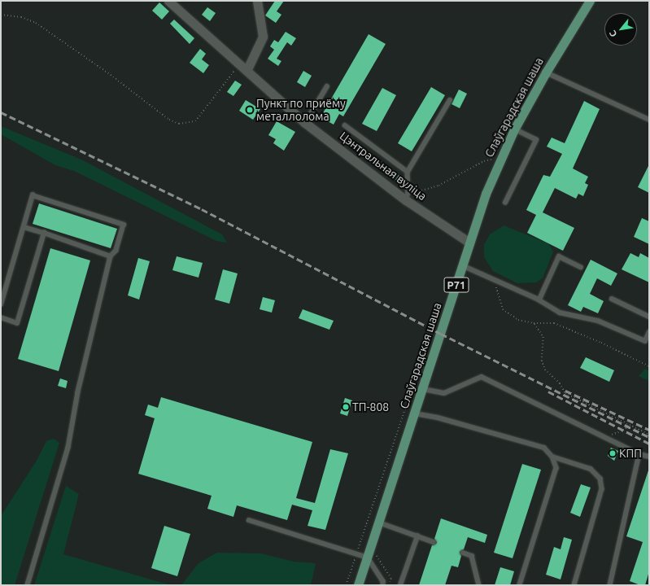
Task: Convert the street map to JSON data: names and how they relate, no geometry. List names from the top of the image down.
{
  "streets": {
    "main road": ["Слаўгарадская шаша", "Р71"],
    "street": ["Цэнтральная вуліца"]
  },
  "crossings": [
    ["Слаўгарадская шаша", "Цэнтральная вуліца"]
  ],
  "places": ["Пункт по приёму металлолома", "ТП-808", "КПП"],
  "north": "bottom left"
}
